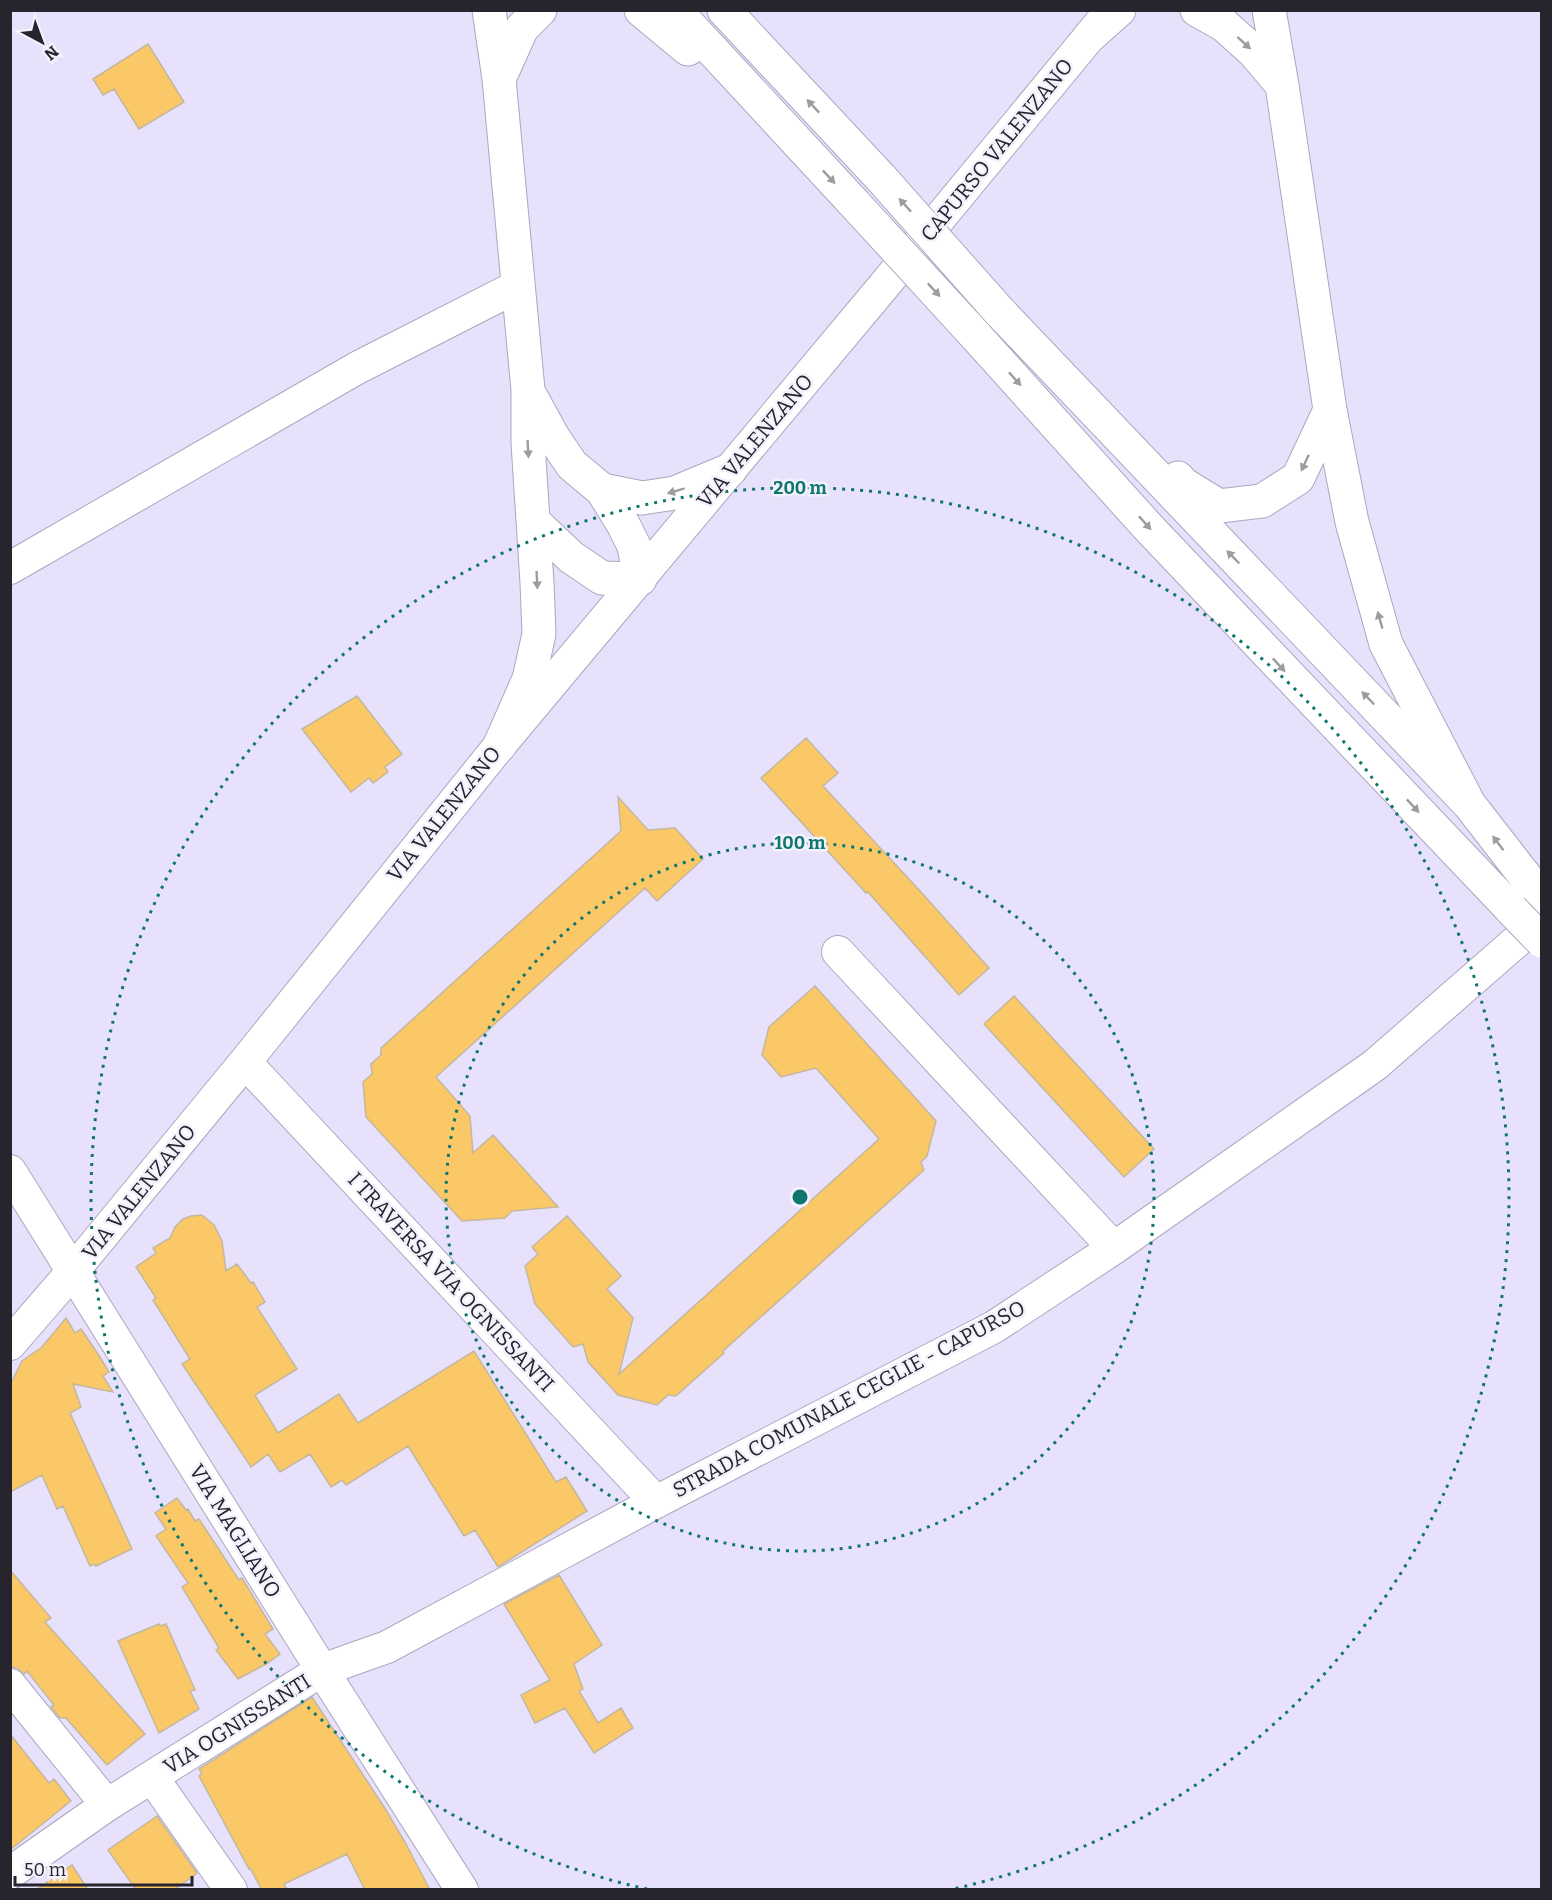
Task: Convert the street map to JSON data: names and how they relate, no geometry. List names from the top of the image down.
{
  "streets": {
    "street": [
      "CAPURSO VALENZANO",
      "VIA VALENZANO",
      "I TRAVERSA VIA OGNISSANTI",
      "STRADA COMUNALE CEGLIE - CAPURSO",
      "VIA MAGLIANO",
      "VIA OGNISSANTI"
    ]
  },
  "crossings": [
    ["CAPURSO VALENZANO", "VIA VALENZANO"],
    ["VIA VALENZANO", "I TRAVERSA VIA OGNISSANTI"],
    ["VIA VALENZANO", "VIA MAGLIANO"],
    ["I TRAVERSA VIA OGNISSANTI", "STRADA COMUNALE CEGLIE - CAPURSO"],
    ["STRADA COMUNALE CEGLIE - CAPURSO", "VIA MAGLIANO"],
    ["STRADA COMUNALE CEGLIE - CAPURSO", "VIA OGNISSANTI"],
    ["VIA MAGLIANO", "VIA OGNISSANTI"]
  ],
  "scale_bar": "50 m",
  "north": "bottom right",
  "rings": ["200 m", "100 m"]
}
